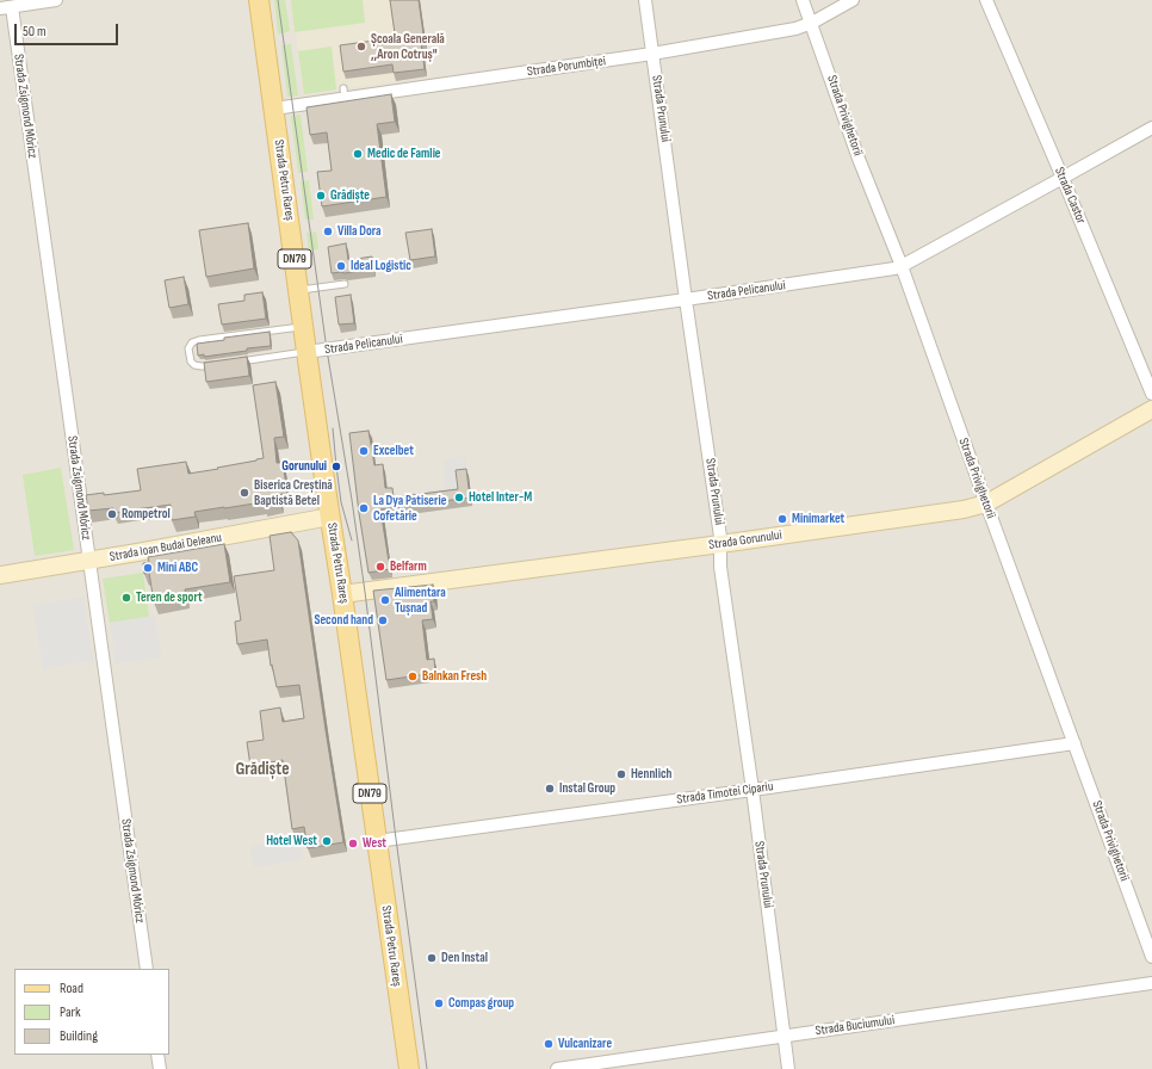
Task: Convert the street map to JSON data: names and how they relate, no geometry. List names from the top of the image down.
{
  "streets": {
    "main road": ["Strada Petru Rareș", "DN79"],
    "street": [
      "Strada Porumbiței",
      "Strada Zsigmond Móricz",
      "Strada Prunului",
      "Strada Privighetorii",
      "Strada Castor",
      "Strada Pelicanului",
      "Strada Gorunului",
      "Strada Ioan Budai Deleanu",
      "Strada Timotei Cipariu",
      "Strada Buciumului"
    ]
  },
  "crossings": [
    ["Strada Porumbiței", "Strada Prunului"],
    ["Strada Porumbiței", "Strada Privighetorii"],
    ["Strada Porumbiței", "Strada Petru Rareș"],
    ["Strada Zsigmond Móricz", "Strada Ioan Budai Deleanu"],
    ["Strada Prunului", "Strada Pelicanului"],
    ["Strada Prunului", "Strada Gorunului"],
    ["Strada Prunului", "Strada Timotei Cipariu"],
    ["Strada Prunului", "Strada Buciumului"],
    ["Strada Privighetorii", "Strada Pelicanului"],
    ["Strada Privighetorii", "Strada Gorunului"],
    ["Strada Privighetorii", "Strada Timotei Cipariu"],
    ["Strada Petru Rareș", "Strada Pelicanului"],
    ["Strada Petru Rareș", "Strada Gorunului"],
    ["Strada Petru Rareș", "Strada Ioan Budai Deleanu"],
    ["Strada Petru Rareș", "Strada Timotei Cipariu"],
    ["Strada Castor", "Strada Pelicanului"]
  ],
  "districts": ["Grădiște"],
  "places": [
    "Școala Generală ,,Aron Cotruș\"",
    "Medic de Famlie",
    "Grădiște",
    "Villa Dora",
    "Ideal Logistic",
    "Excelbet",
    "Gorunului",
    "Biserica Creștină Baptistă Betel",
    "Hotel Inter-M",
    "La Dya Patiserie Cofetărie",
    "Rompetrol",
    "Minimarket",
    "Belfarm",
    "Mini ABC",
    "Teren de sport",
    "Alimentara Tușnad",
    "Second hand",
    "Balnkan Fresh",
    "Hennlich",
    "Instal Group",
    "Hotel West",
    "West",
    "Den Instal",
    "Compas group",
    "Vulcanizare"
  ],
  "legend": ["Road", "Park", "Building"],
  "scale_bar": "50 m"
}
